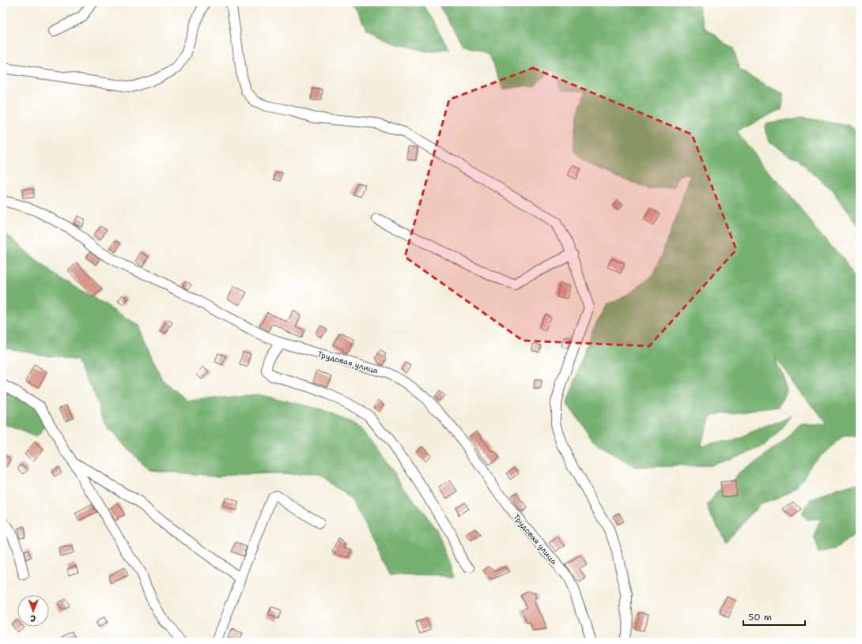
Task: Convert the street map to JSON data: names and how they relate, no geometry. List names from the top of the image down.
{
  "streets": {
    "street": ["Трудовая улица"]
  },
  "scale_bar": "50 m",
  "north": "bottom"
}
